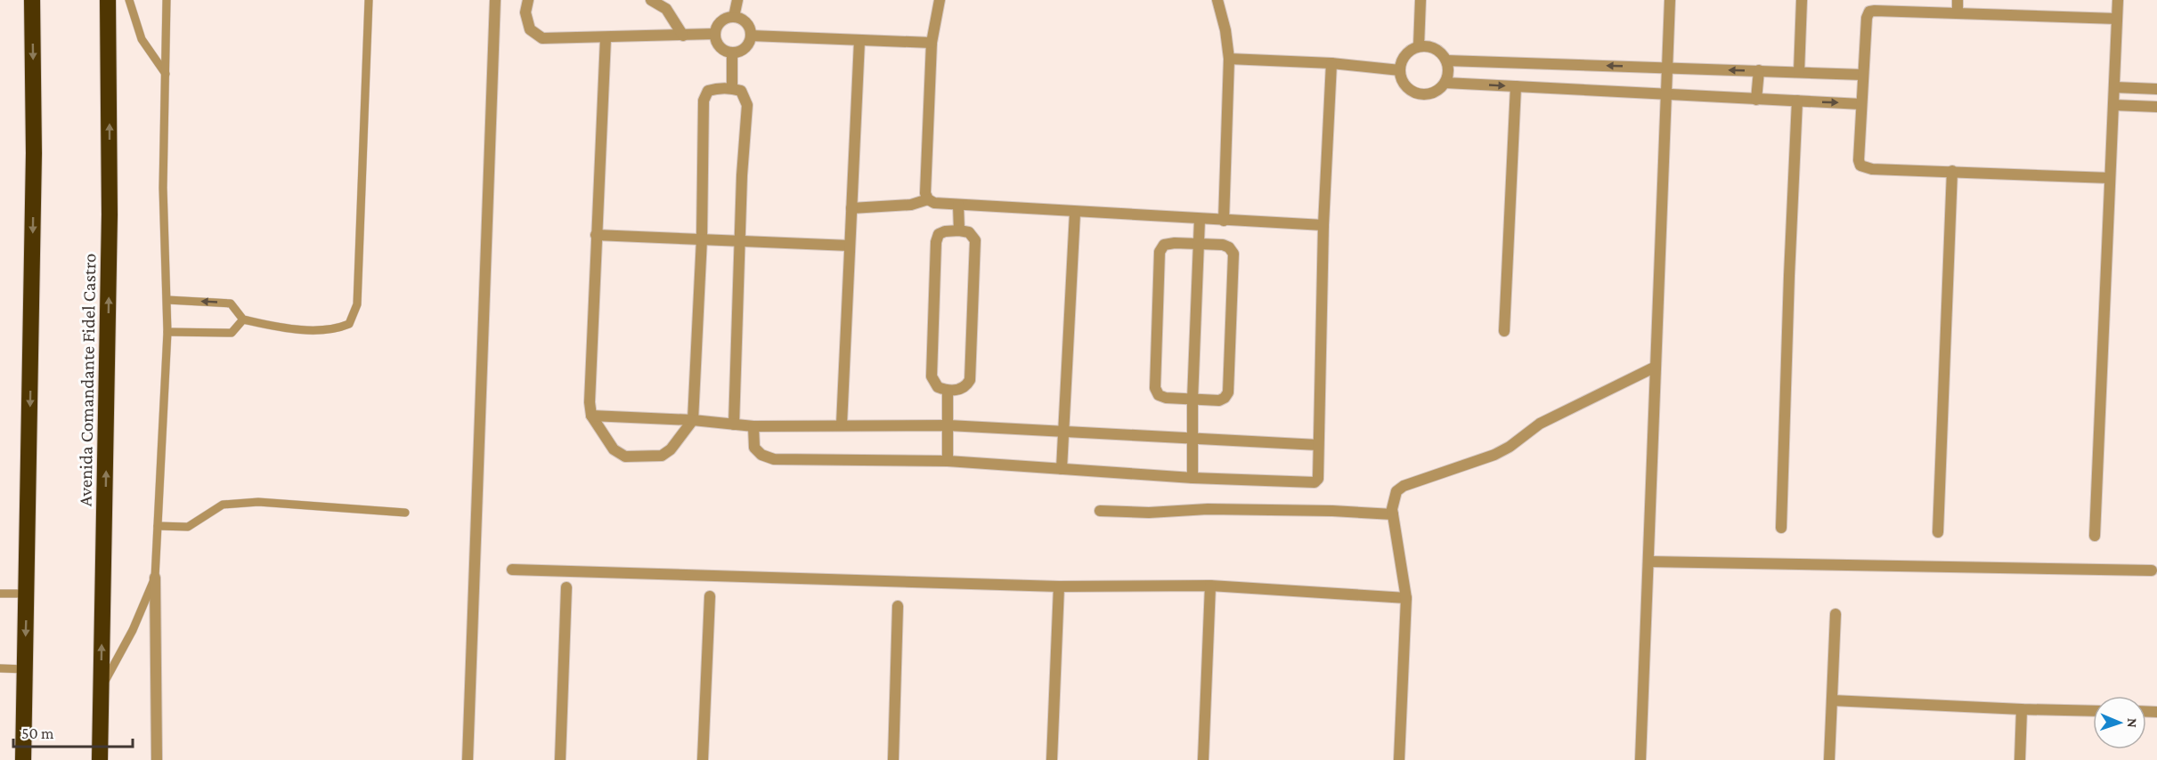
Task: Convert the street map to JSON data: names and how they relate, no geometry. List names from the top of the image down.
{
  "streets": {
    "highway": ["Avenida Comandante Fidel Castro"]
  },
  "scale_bar": "50 m",
  "north": "right"
}
